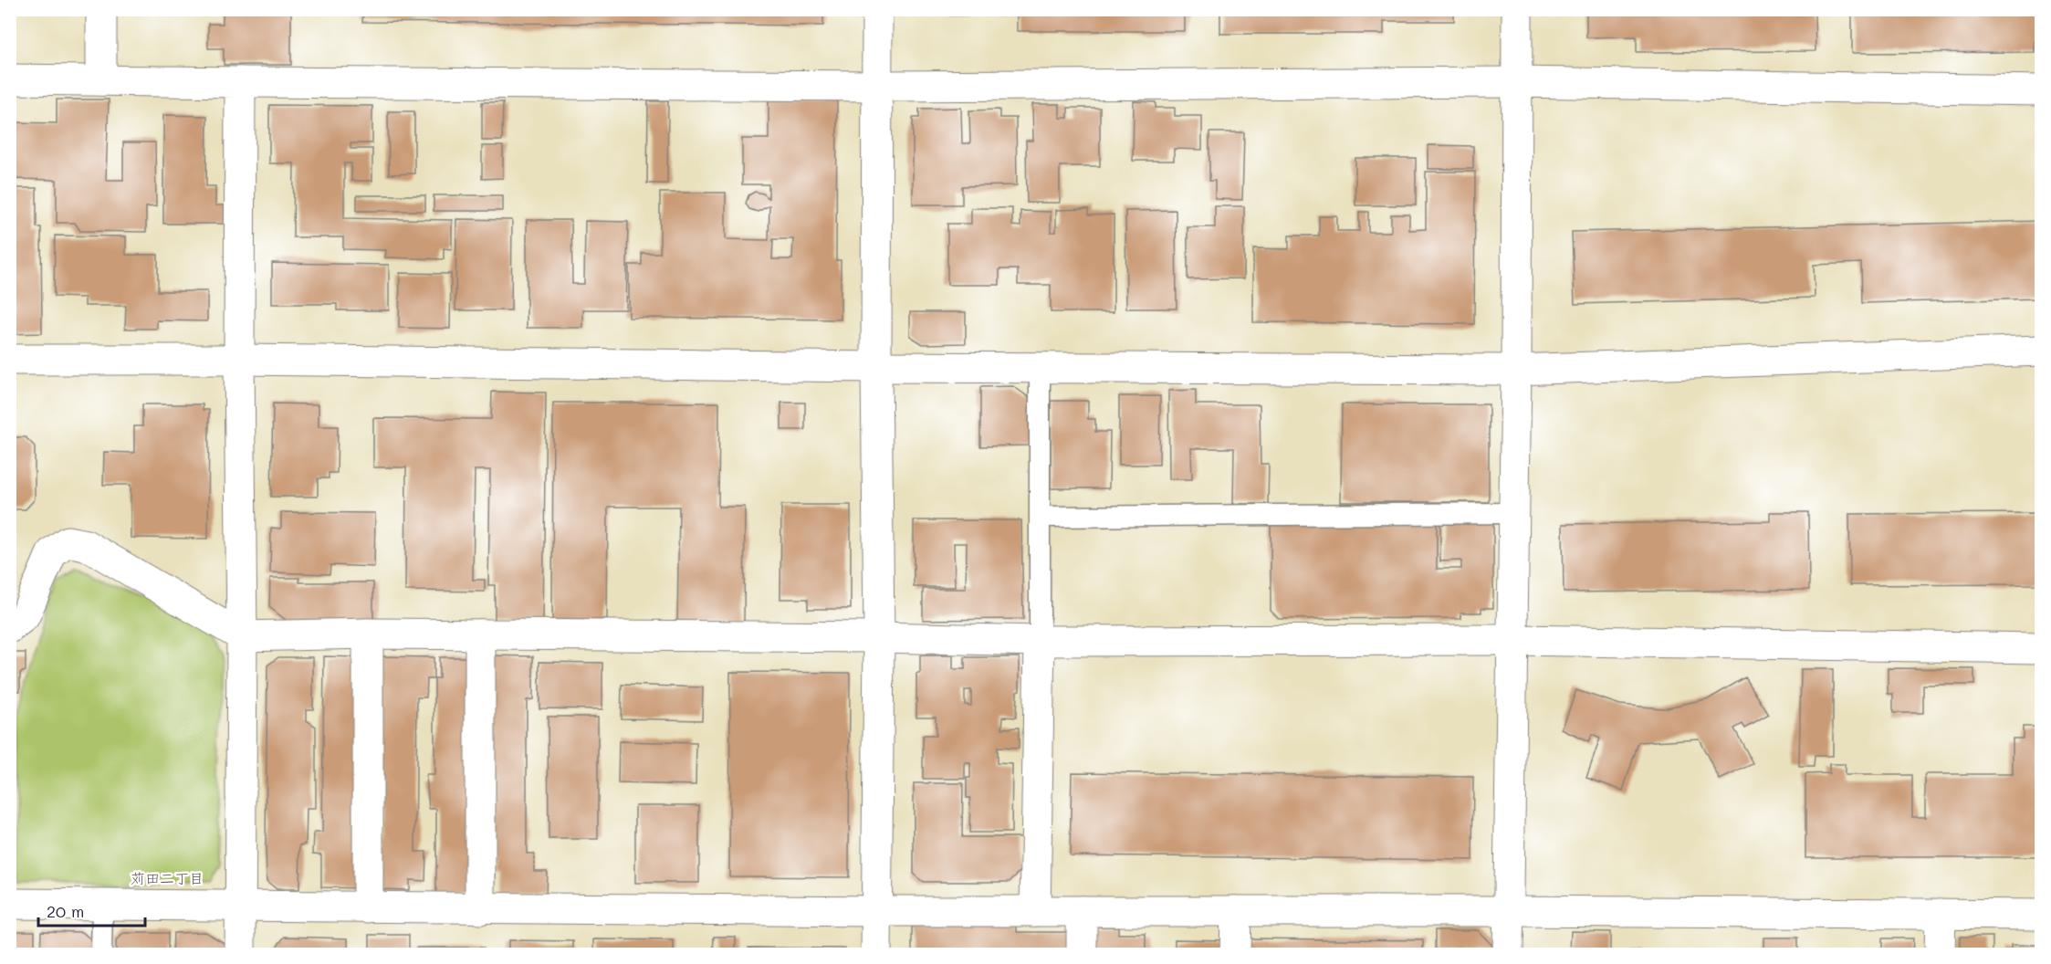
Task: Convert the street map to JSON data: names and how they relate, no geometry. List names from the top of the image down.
{
  "districts": ["苅田二丁目"],
  "scale_bar": "20 m"
}
